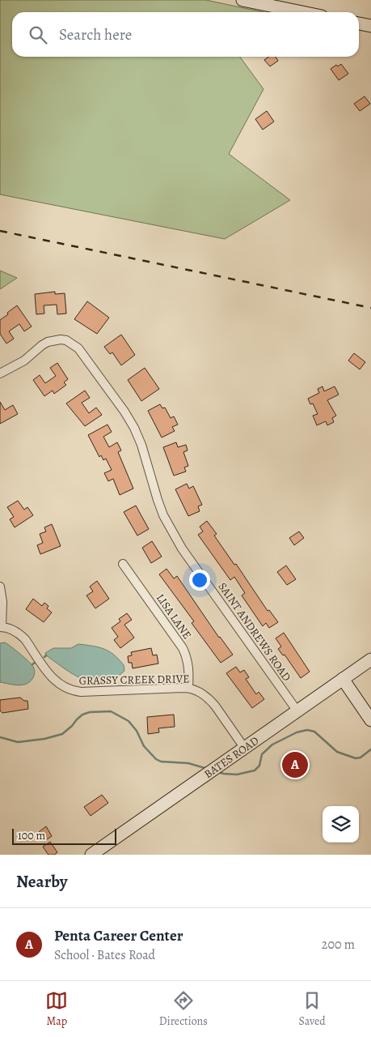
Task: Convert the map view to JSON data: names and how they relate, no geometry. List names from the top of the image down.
{
  "streets": {
    "street": [
      "LISA LANE",
      "SAINT ANDREWS ROAD",
      "GRASSY CREEK DRIVE",
      "BATES ROAD"
    ]
  },
  "crossings": [
    ["LISA LANE", "GRASSY CREEK DRIVE"],
    ["SAINT ANDREWS ROAD", "BATES ROAD"],
    ["GRASSY CREEK DRIVE", "BATES ROAD"]
  ],
  "scale_bar": "100 m",
  "page": {
    "search": "Search here",
    "pins": "A",
    "scale": "100 m",
    "heading": "Nearby",
    "list": [
      {
        "mark": "A",
        "name": "Penta Career Center",
        "note": "School · Bates Road",
        "value": "200 m"
      }
    ],
    "nav": ["Map", "Directions", "Saved"]
  }
}
